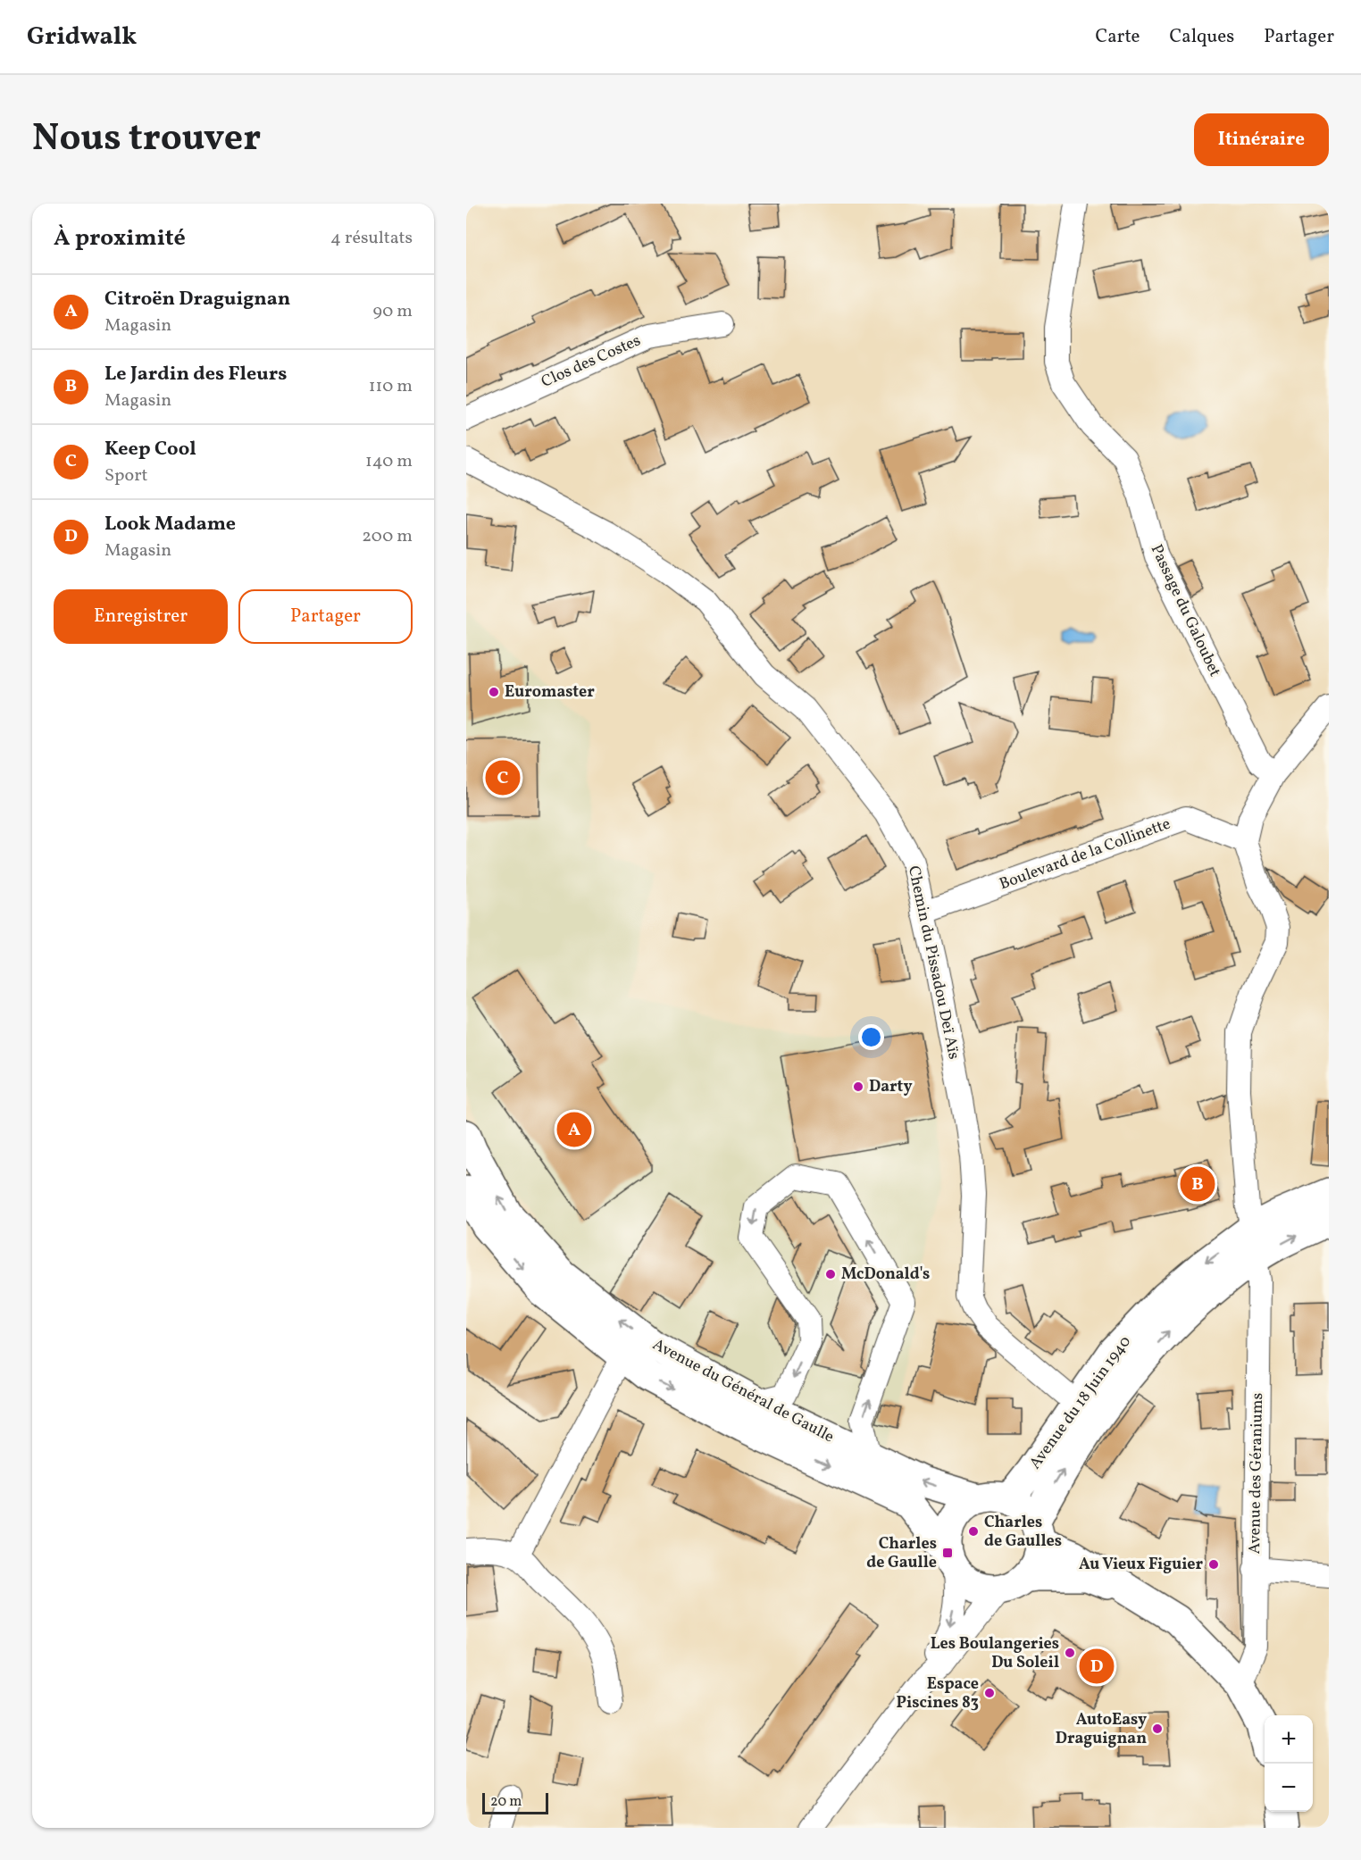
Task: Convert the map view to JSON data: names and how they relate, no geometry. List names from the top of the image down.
{
  "streets": {
    "main road": ["Avenue du Général de Gaulle", "Avenue du 18 Juin 1940"],
    "street": [
      "Clos des Costes",
      "Passage du Galoubet",
      "Boulevard de la Collinette",
      "Chemin du Pissadou Deï Aïs",
      "Avenue des Géraniums"
    ]
  },
  "crossings": [
    ["Boulevard de la Collinette", "Chemin du Pissadou Deï Aïs"],
    ["Chemin du Pissadou Deï Aïs", "Avenue du 18 Juin 1940"],
    ["Avenue du Général de Gaulle", "Avenue du 18 Juin 1940"],
    ["Avenue du 18 Juin 1940", "Avenue des Géraniums"]
  ],
  "places": {
    "other": [
      "Euromaster",
      "Darty",
      "McDonald's",
      "Charles de Gaulles",
      "Au Vieux Figuier",
      "Les Boulangeries Du Soleil",
      "Espace Piscines 83",
      "AutoEasy Draguignan"
    ],
    "transit": ["Charles de Gaulle"]
  },
  "scale_bar": "20 m",
  "page": {
    "header": "Gridwalk",
    "nav": ["Carte", "Calques", "Partager"],
    "title": "Nous trouver",
    "buttons": [
      "Itinéraire",
      ["Enregistrer", "Partager"]
    ],
    "heading": ["À proximité", "4 résultats"],
    "list": [
      {
        "mark": "A",
        "name": "Citroën Draguignan",
        "note": "Magasin",
        "value": "90 m"
      },
      {
        "mark": "B",
        "name": "Le Jardin des Fleurs",
        "note": "Magasin",
        "value": "110 m"
      },
      {
        "mark": "C",
        "name": "Keep Cool",
        "note": "Sport",
        "value": "140 m"
      },
      {
        "mark": "D",
        "name": "Look Madame",
        "note": "Magasin",
        "value": "200 m"
      }
    ],
    "pins": [
      "C",
      "A",
      "B",
      "D"
    ],
    "map_buttons": ["+", "−"],
    "scale": "20 m"
  }
}
